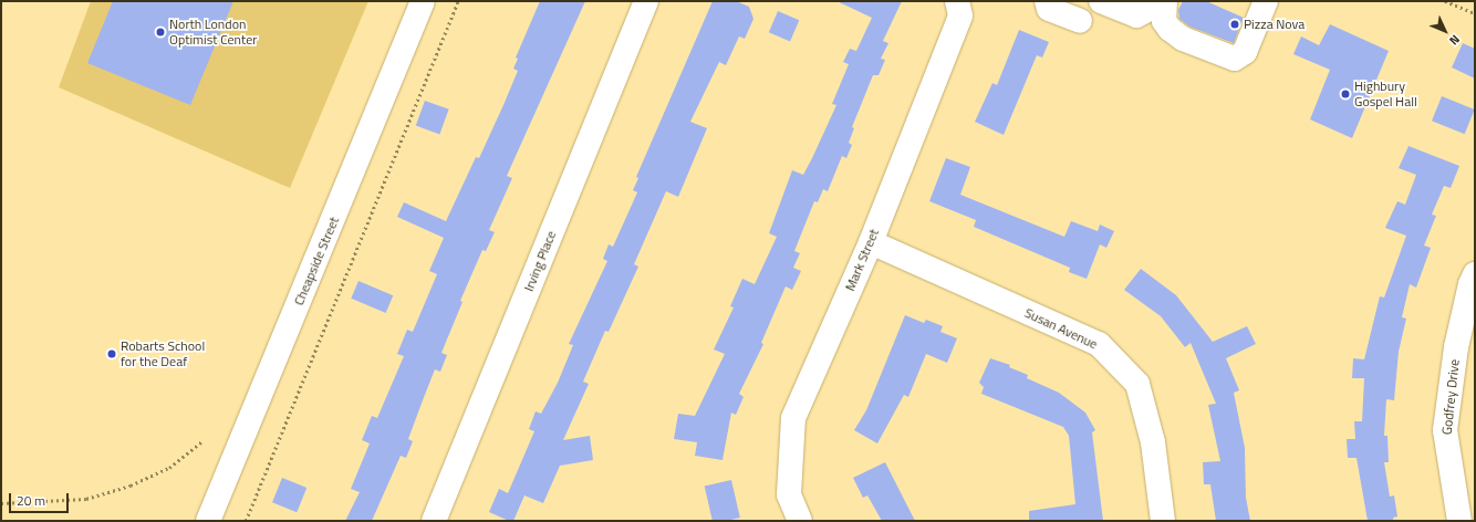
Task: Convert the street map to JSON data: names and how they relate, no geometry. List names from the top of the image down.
{
  "streets": {
    "street": [
      "Mark Street",
      "Cheapside Street",
      "Irving Place",
      "Susan Avenue",
      "Godfrey Drive"
    ]
  },
  "crossings": [
    ["Mark Street", "Susan Avenue"]
  ],
  "places": [
    "Pizza Nova",
    "North London Optimist Center",
    "Highbury Gospel Hall",
    "Robarts School for the Deaf"
  ],
  "scale_bar": "20 m",
  "north": "bottom right"
}
